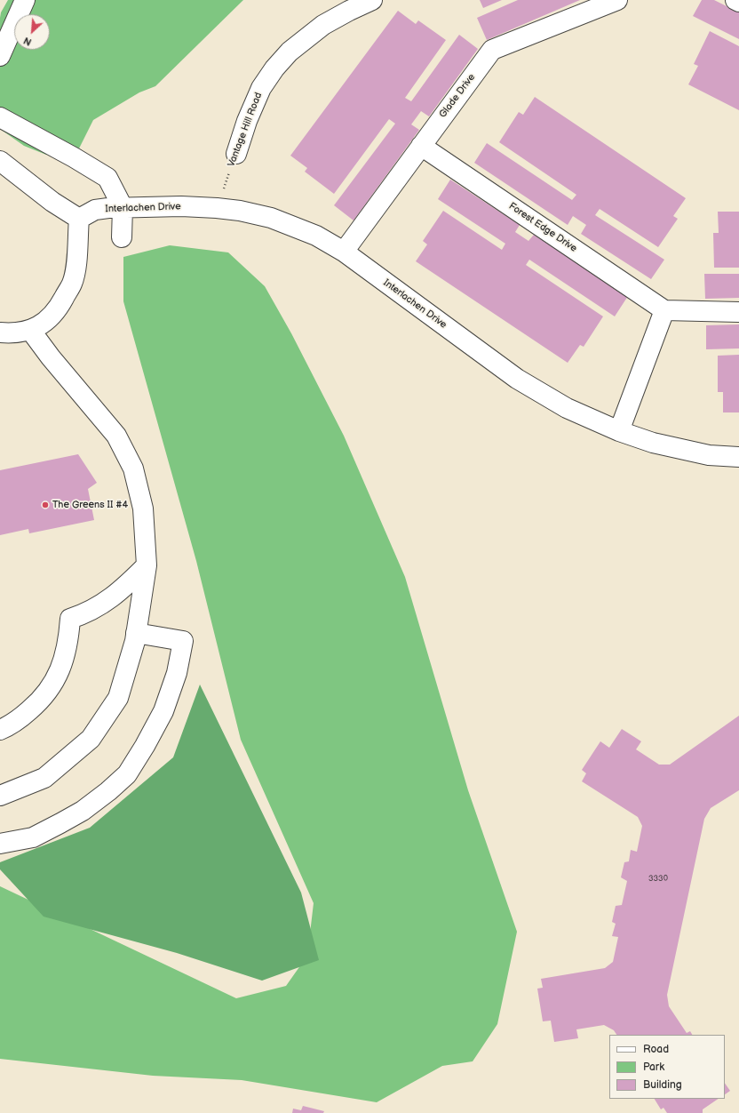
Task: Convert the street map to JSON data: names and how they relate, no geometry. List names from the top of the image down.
{
  "streets": {
    "street": [
      "Glade Drive",
      "Vantage Hill Road",
      "Interlachen Drive",
      "Forest Edge Drive"
    ]
  },
  "crossings": [
    ["Glade Drive", "Interlachen Drive"],
    ["Glade Drive", "Forest Edge Drive"],
    ["Vantage Hill Road", "Interlachen Drive"]
  ],
  "places": ["The Greens II #4"],
  "house_numbers": ["3330"],
  "legend": ["Road", "Park", "Building"],
  "north": "bottom left"
}
